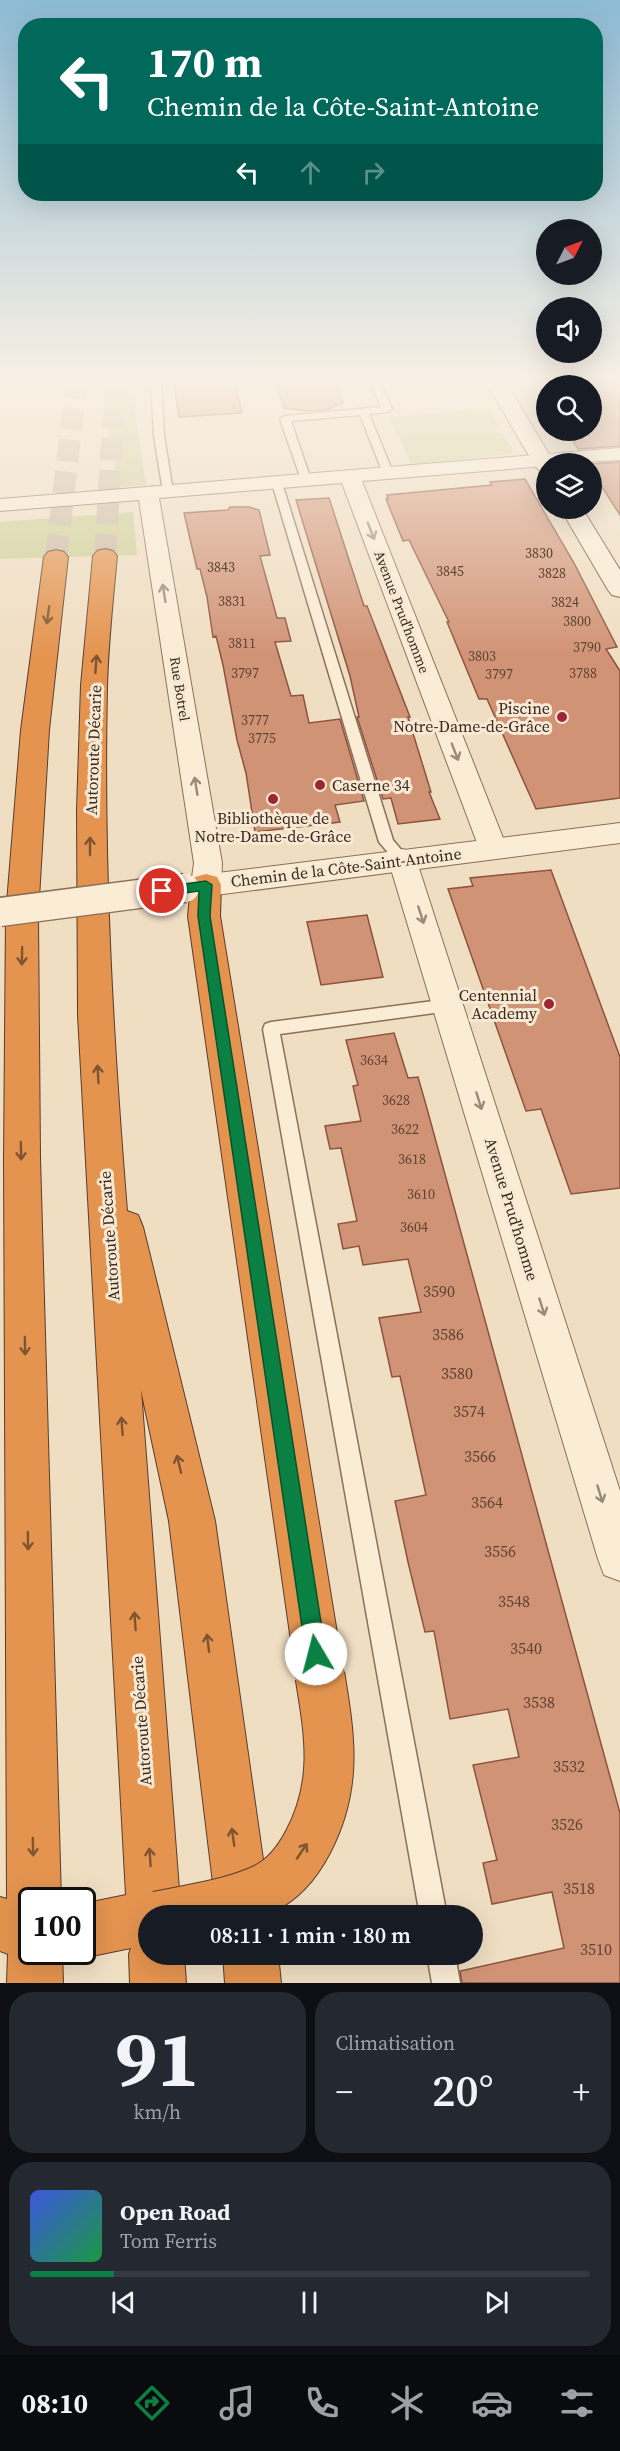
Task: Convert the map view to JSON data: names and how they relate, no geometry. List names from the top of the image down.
{
  "streets": {
    "highway": ["Autoroute Décarie"],
    "street": ["Avenue Prud'homme", "Rue Botrel", "Chemin de la Côte-Saint-Antoine"]
  },
  "crossings": [
    ["Avenue Prud'homme", "Chemin de la Côte-Saint-Antoine"],
    ["Rue Botrel", "Chemin de la Côte-Saint-Antoine"]
  ],
  "one_way": ["Avenue Prud'homme", "Rue Botrel"],
  "places": [
    "Piscine Notre-Dame-de-Grâce",
    "Caserne 34",
    "Bibliothèque de Notre-Dame-de-Grâce",
    "Centennial Academy"
  ],
  "house_numbers": [
    "3830",
    "3843",
    "3845",
    "3828",
    "3831",
    "3824",
    "3800",
    "3811",
    "3790",
    "3803",
    "3797",
    "3788",
    "3797",
    "3777",
    "3775",
    "3634",
    "3628",
    "3622",
    "3618",
    "3610",
    "3604",
    "3590",
    "3586",
    "3580",
    "3574",
    "3566",
    "3564",
    "3556",
    "3548",
    "3540",
    "3538",
    "3532",
    "3526",
    "3518",
    "3510"
  ],
  "north": "top right",
  "page": {
    "turn": ["170 m", "Chemin de la Côte-Saint-Antoine"],
    "limit": "100",
    "trip": "08:11 · 1 min · 180 m",
    "tile": [
      ["91", "km/h"],
      "Climatisation"
    ],
    "heat": ["−", "20°", "+"],
    "song": ["Open Road", "Tom Ferris"],
    "tabs": "08:10"
  }
}
